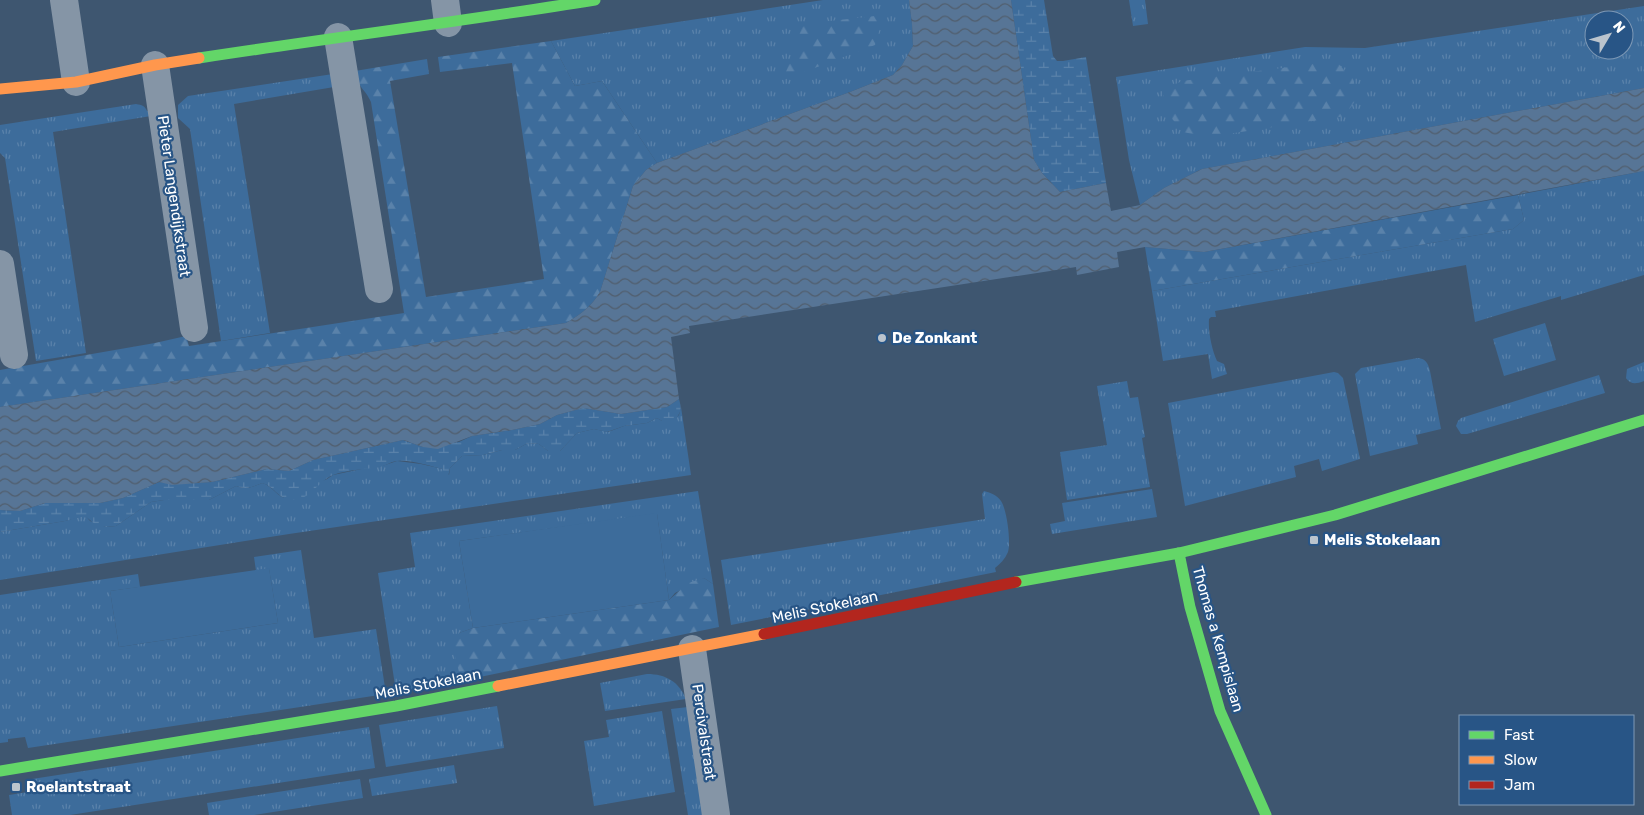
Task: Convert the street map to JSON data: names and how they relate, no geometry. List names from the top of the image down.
{
  "streets": {
    "street": [
      "Pieter Langendijkstraat",
      "Melis Stokelaan",
      "Thomas a Kempislaan",
      "Percivalstraat"
    ]
  },
  "crossings": [
    ["Melis Stokelaan", "Thomas a Kempislaan"],
    ["Melis Stokelaan", "Percivalstraat"]
  ],
  "places": {
    "other": ["De Zonkant"],
    "transit": ["Melis Stokelaan", "Roelantstraat"]
  },
  "legend": ["Fast", "Slow", "Jam"],
  "north": "top right"
}
